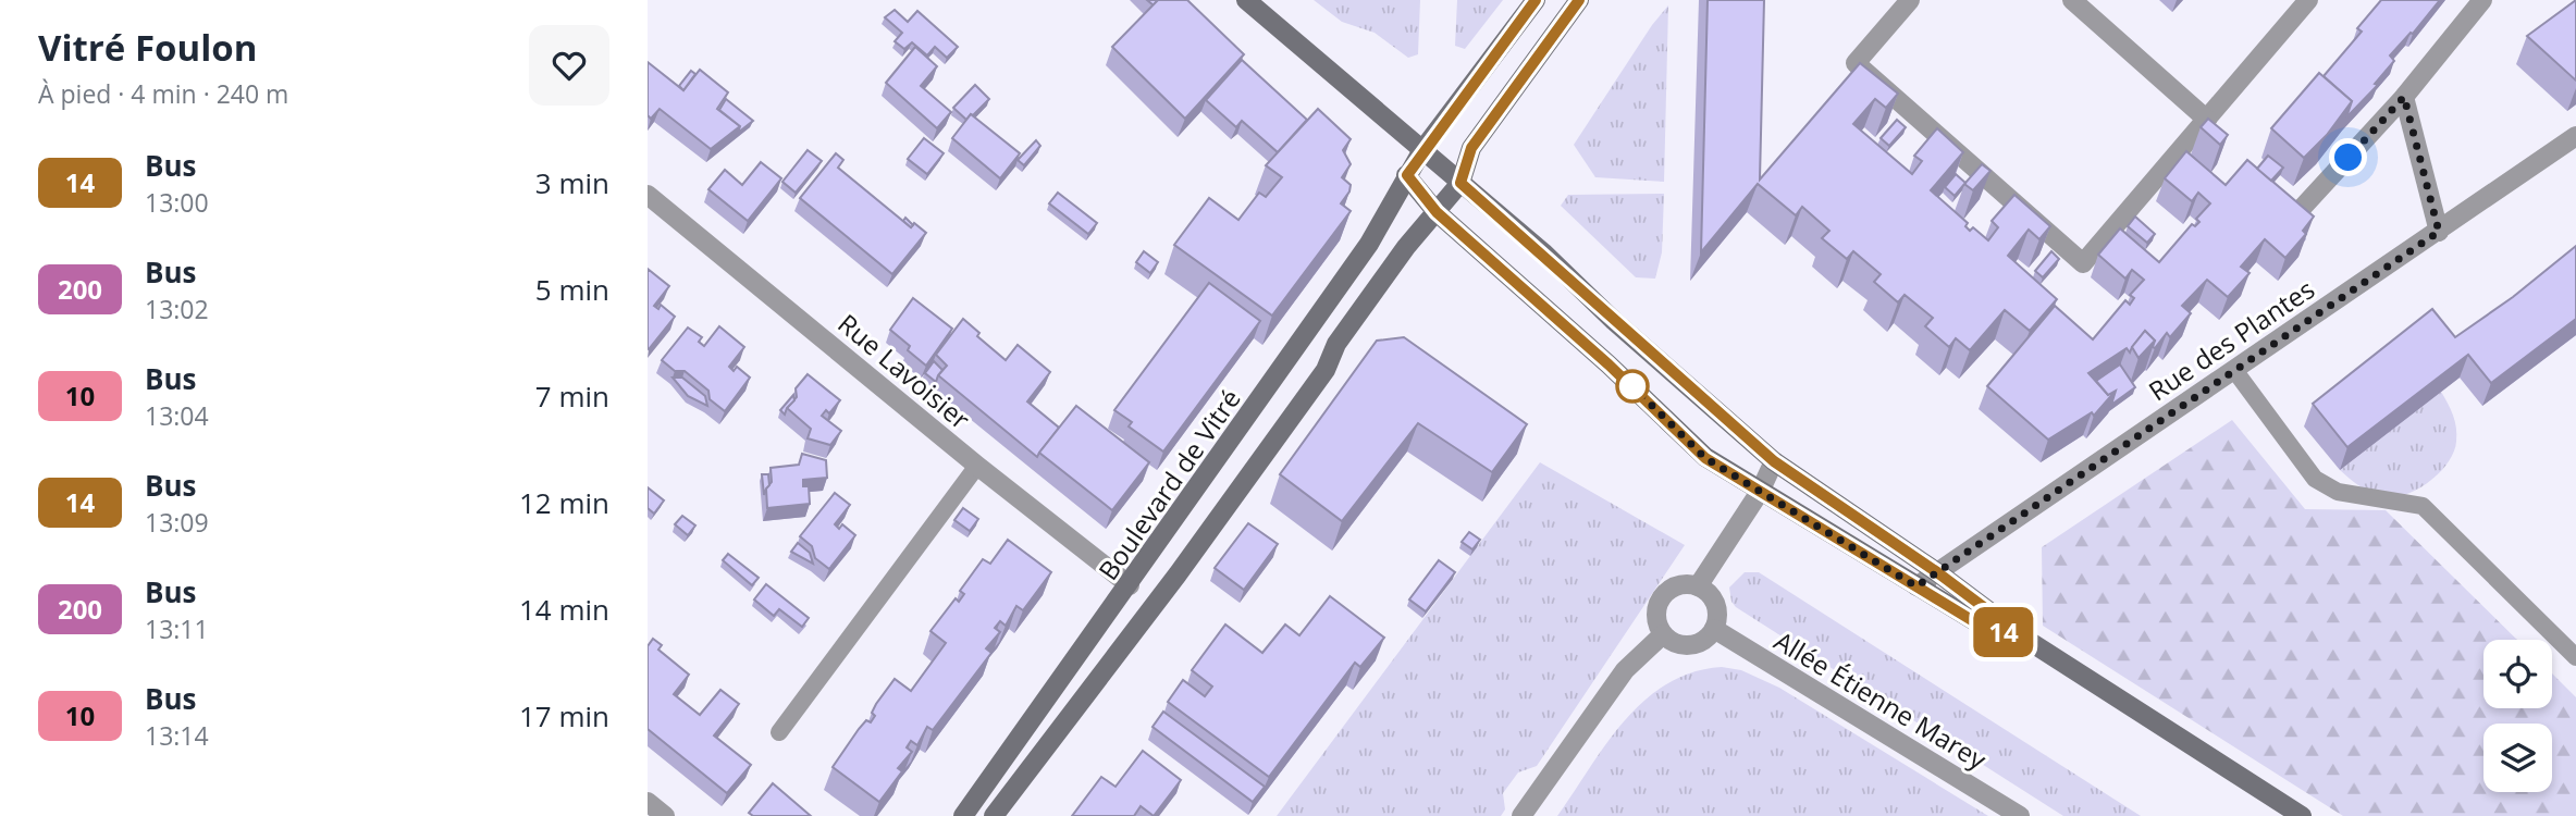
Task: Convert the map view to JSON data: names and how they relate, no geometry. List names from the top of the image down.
{
  "streets": {
    "main road": ["Boulevard de Vitré"],
    "street": ["Rue des Plantes", "Rue Lavoisier", "Allée Étienne Marey"]
  },
  "crossings": [
    ["Rue Lavoisier", "Boulevard de Vitré"]
  ],
  "lines": ["bus line 14"],
  "page": {
    "heading": ["Vitré Foulon", "À pied · 4 min · 240 m"],
    "on_map": "14",
    "list": [
      {
        "mark": "14",
        "name": "Bus",
        "note": "13:00",
        "value": "3 min"
      },
      {
        "mark": "200",
        "name": "Bus",
        "note": "13:02",
        "value": "5 min"
      },
      {
        "mark": "10",
        "name": "Bus",
        "note": "13:04",
        "value": "7 min"
      },
      {
        "mark": "14",
        "name": "Bus",
        "note": "13:09",
        "value": "12 min"
      },
      {
        "mark": "200",
        "name": "Bus",
        "note": "13:11",
        "value": "14 min"
      },
      {
        "mark": "10",
        "name": "Bus",
        "note": "13:14",
        "value": "17 min"
      }
    ]
  }
}
